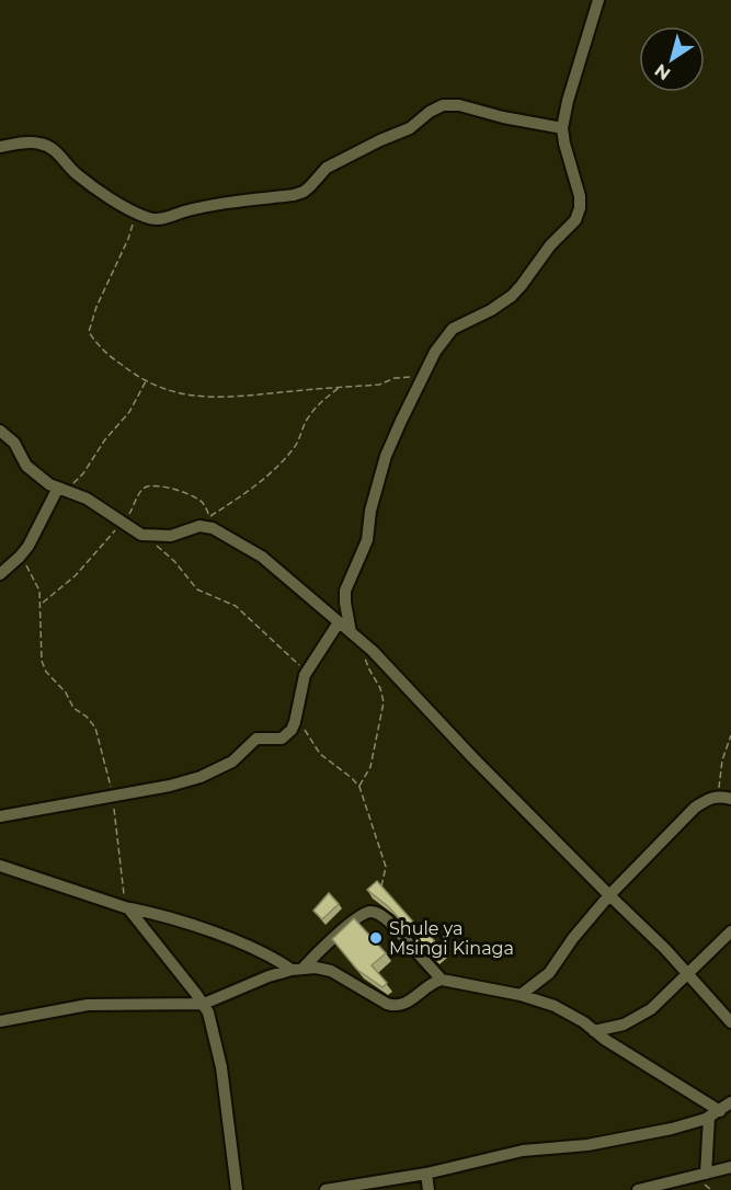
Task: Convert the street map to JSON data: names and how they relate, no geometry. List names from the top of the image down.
{
  "places": ["Shule ya Msingi Kinaga"],
  "north": "bottom left"
}
